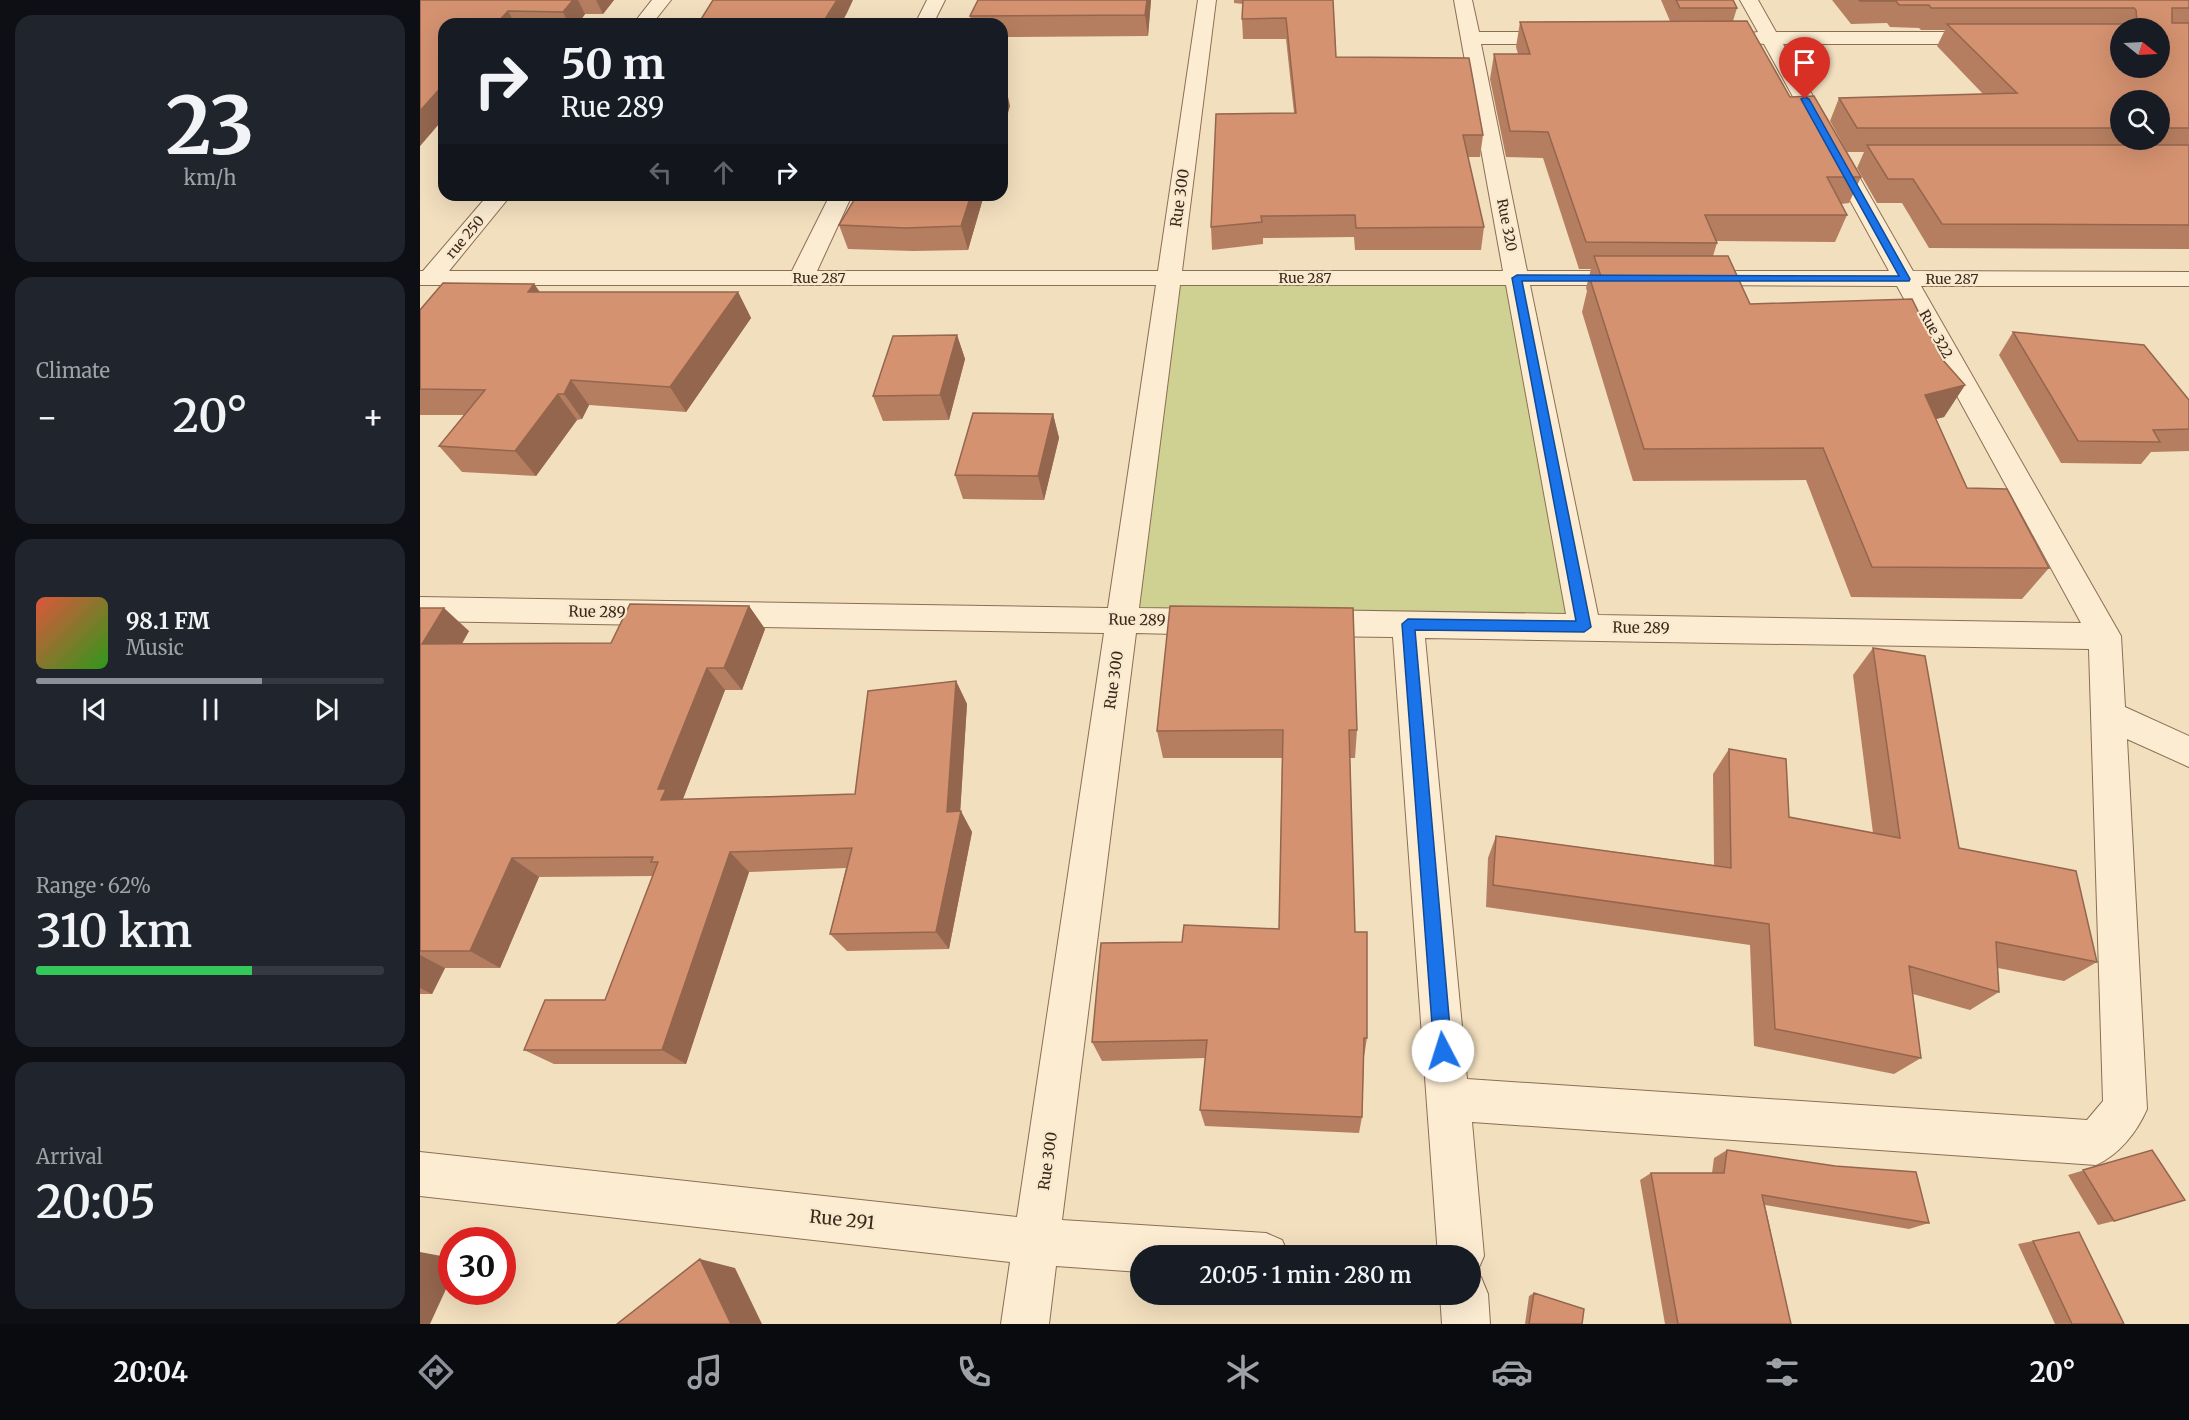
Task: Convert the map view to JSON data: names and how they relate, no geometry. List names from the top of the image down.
{
  "streets": {
    "street": [
      "Rue 300",
      "Rue 320",
      "rue 250",
      "Rue 287",
      "Rue 322",
      "Rue 289",
      "Rue 291"
    ]
  },
  "crossings": [
    ["Rue 300", "Rue 287"],
    ["Rue 300", "Rue 289"],
    ["Rue 300", "Rue 291"],
    ["Rue 320", "Rue 287"],
    ["Rue 320", "Rue 289"],
    ["rue 250", "Rue 287"],
    ["Rue 287", "Rue 322"],
    ["Rue 322", "Rue 289"]
  ],
  "north": "right",
  "page": {
    "tile": [
      ["23", "km/h"],
      "Climate",
      ["Range · 62%", "310 km"],
      ["Arrival", "20:05"]
    ],
    "turn": ["50 m", "Rue 289"],
    "heat": ["−", "20°", "+"],
    "song": ["98.1 FM", "Music"],
    "limit": "30",
    "trip": "20:05 · 1 min · 280 m",
    "tabs": ["20:04", "20°"]
  }
}
